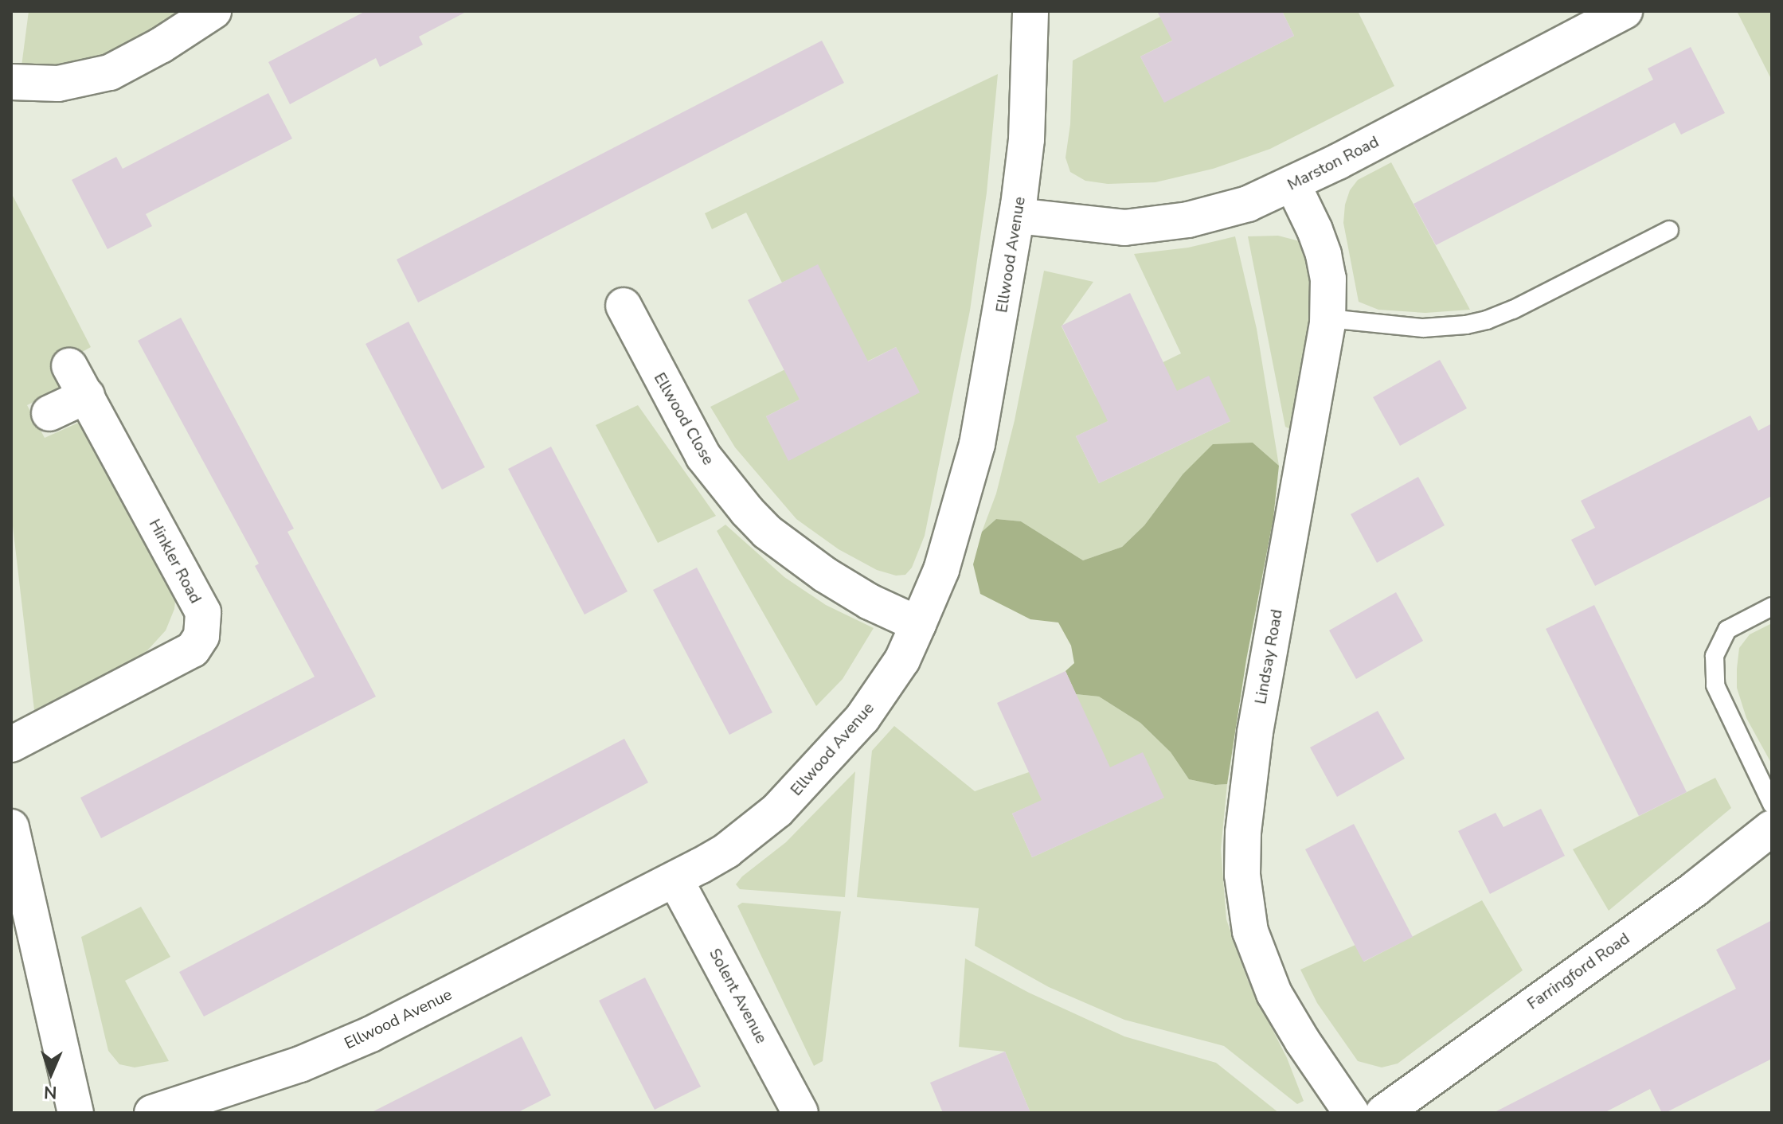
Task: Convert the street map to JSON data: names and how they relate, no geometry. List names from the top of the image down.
{
  "streets": {
    "street": [
      "Marston Road",
      "Ellwood Avenue",
      "Ellwood Close",
      "Hinkler Road",
      "Lindsay Road",
      "Farringford Road",
      "Solent Avenue"
    ]
  },
  "crossings": [
    ["Marston Road", "Ellwood Avenue"],
    ["Marston Road", "Lindsay Road"],
    ["Ellwood Avenue", "Ellwood Close"],
    ["Ellwood Avenue", "Solent Avenue"]
  ],
  "north": "bottom"
}
